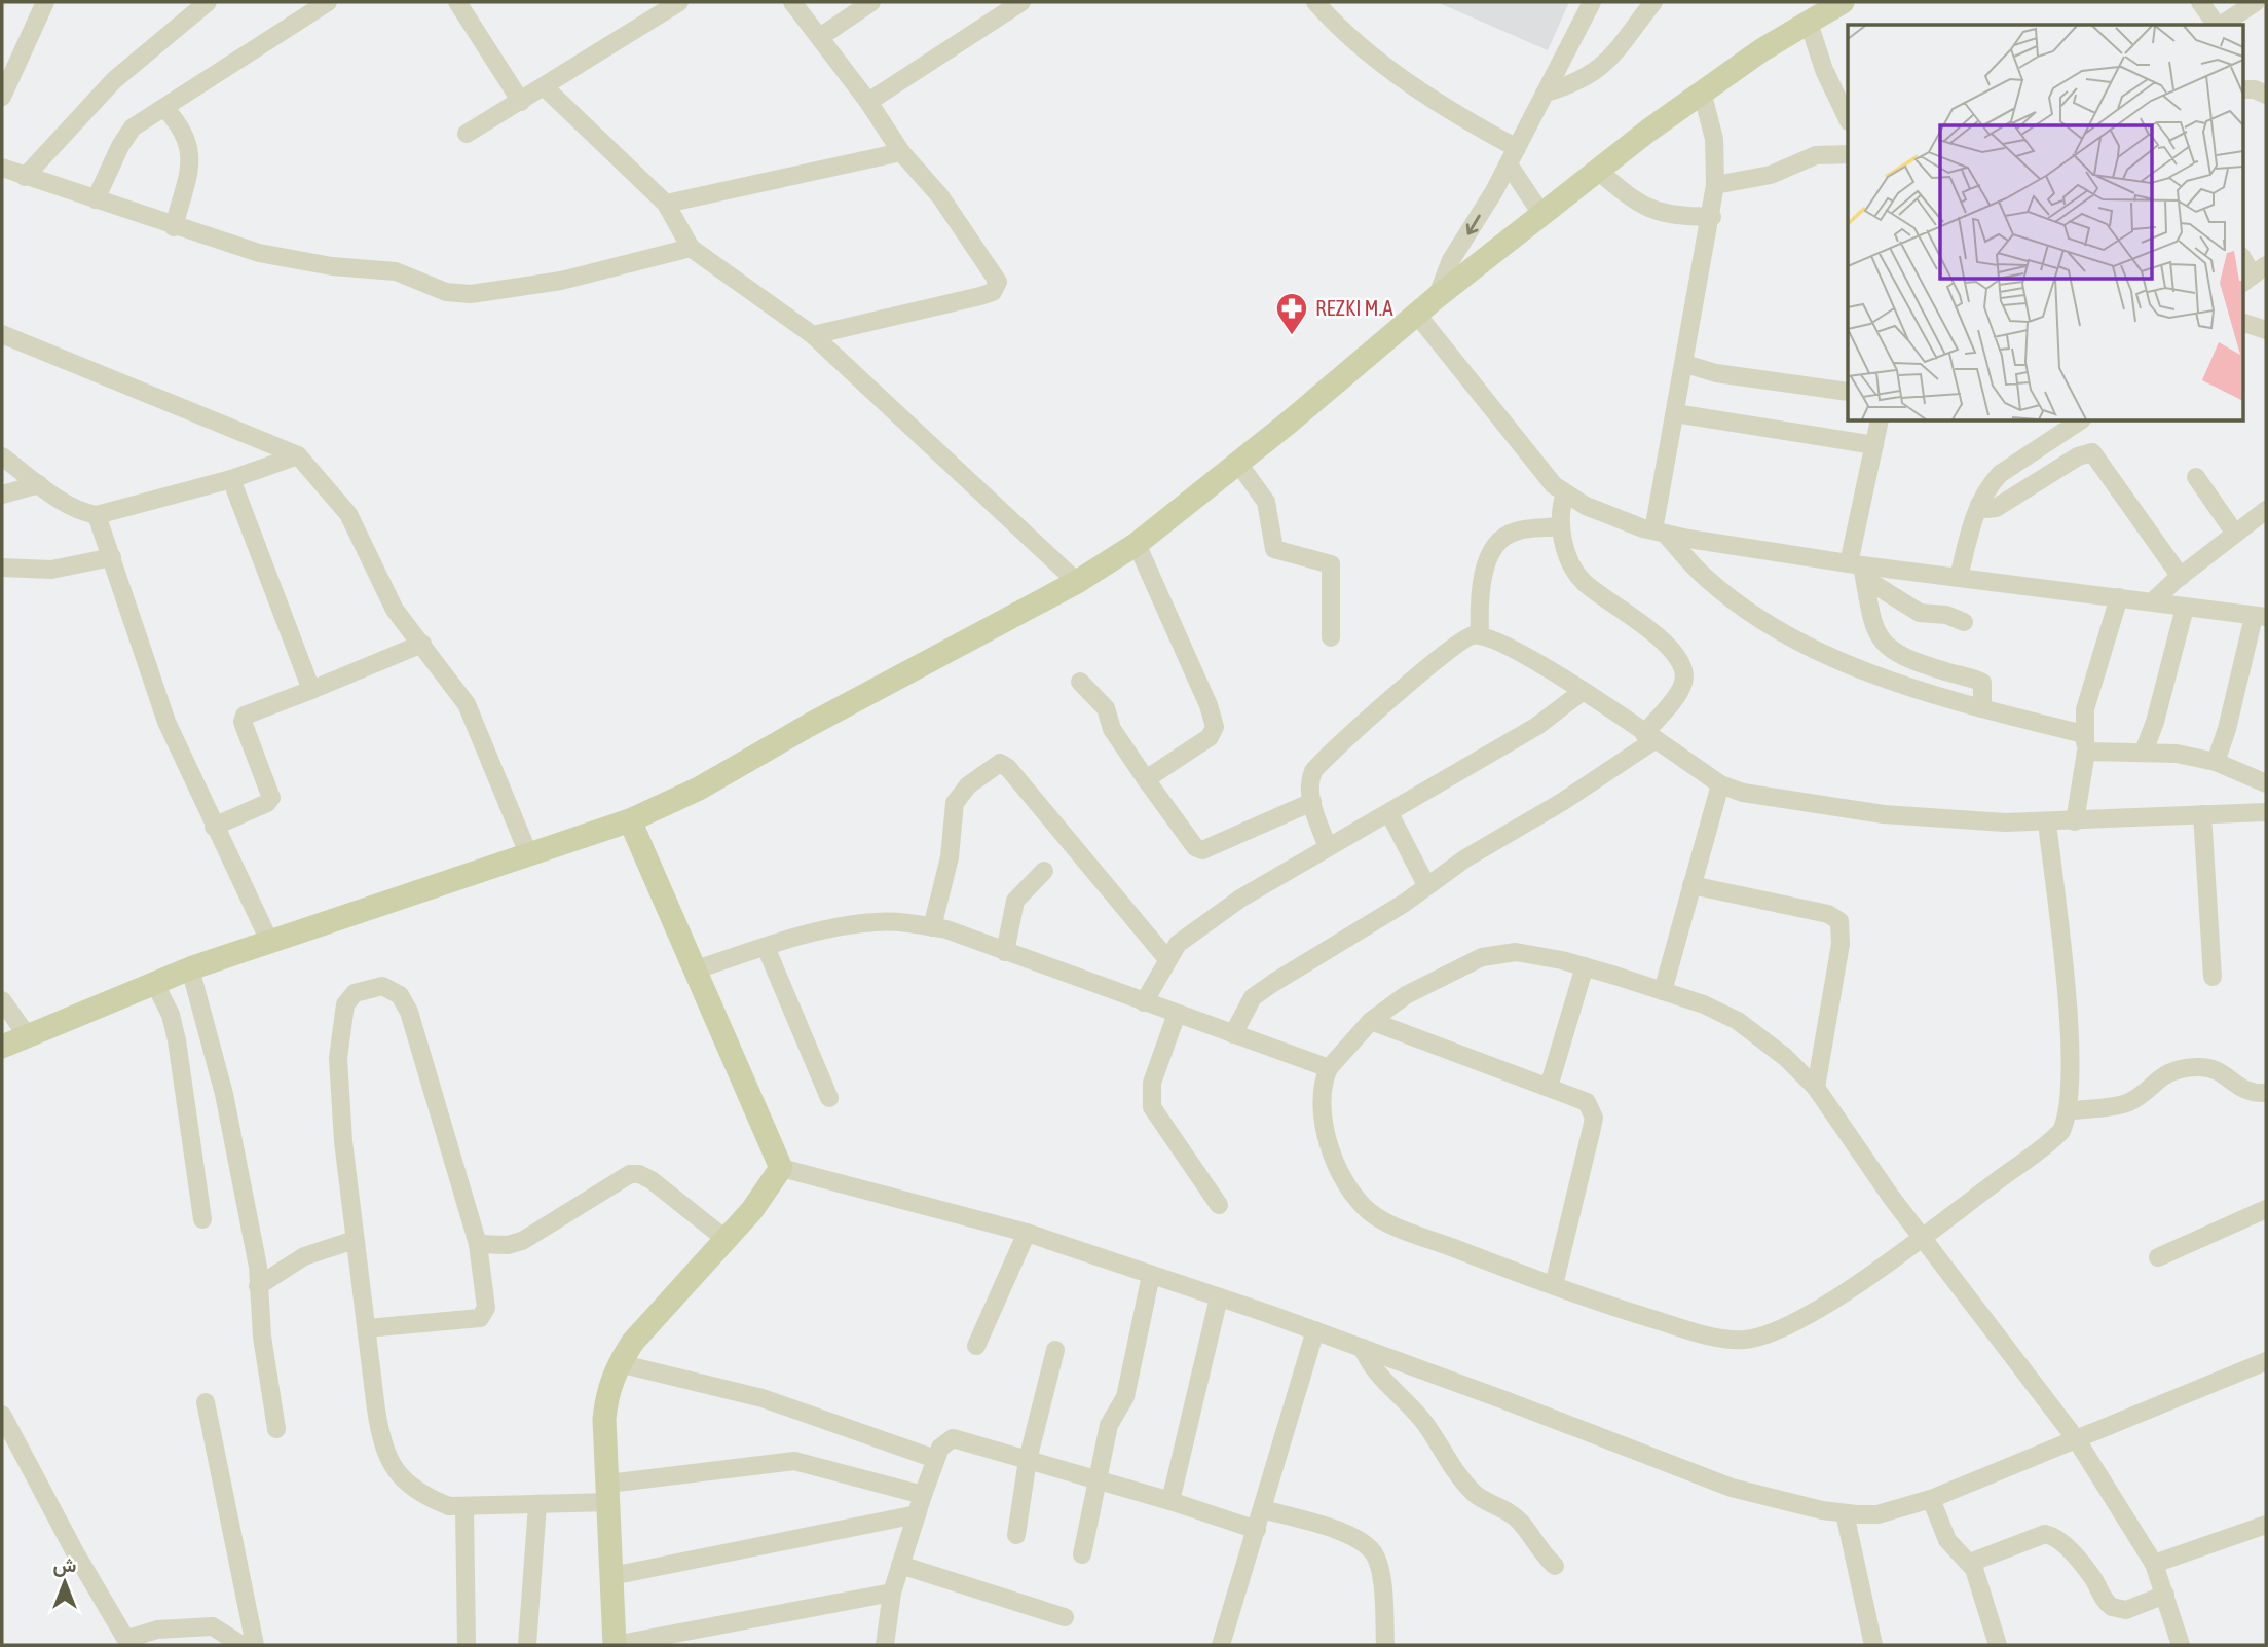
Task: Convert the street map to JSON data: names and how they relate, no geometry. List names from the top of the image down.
{
  "places": {
    "pharmacy": ["REZKI M.A"]
  },
  "north": "top"
}
